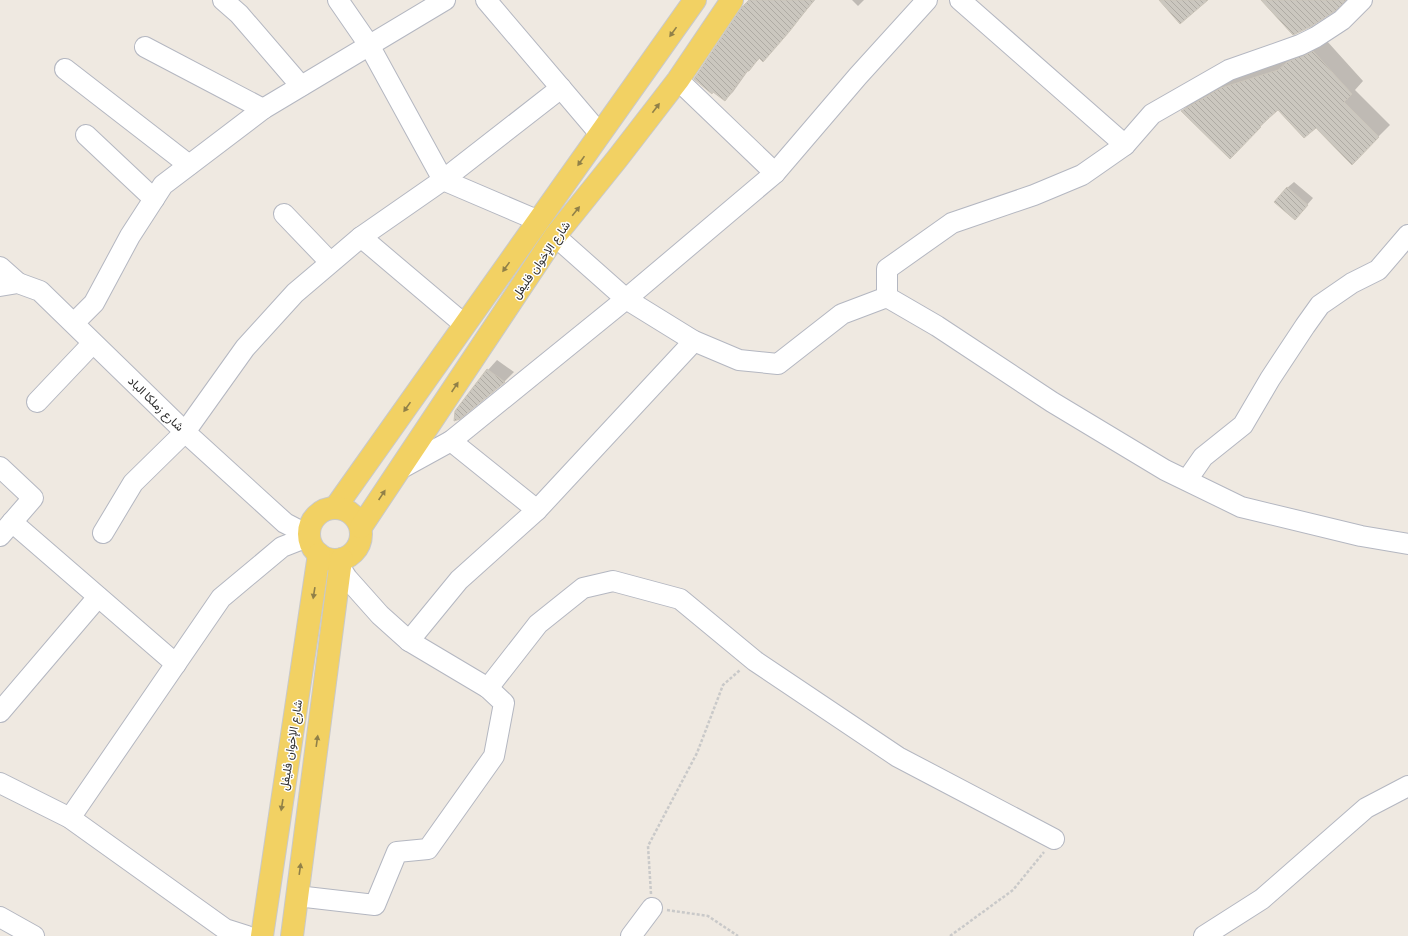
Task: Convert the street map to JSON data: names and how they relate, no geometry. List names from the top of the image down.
{
  "streets": {
    "main road": ["شارع الإخوان فليفل"],
    "street": ["شارع زملكا الباد"]
  },
  "crossings": [
    ["شارع الإخوان فليفل", "شارع زملكا الباد"]
  ]
}
